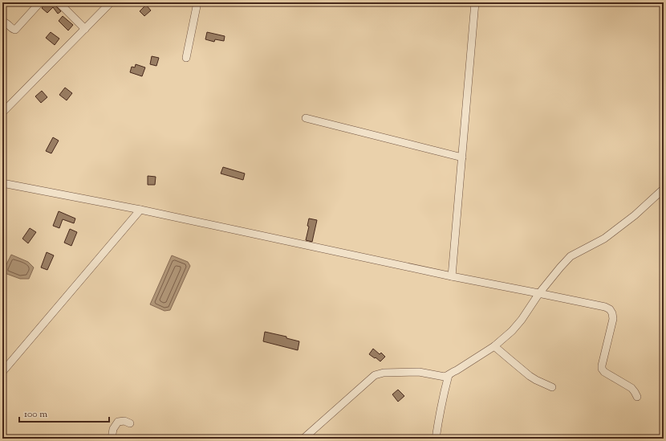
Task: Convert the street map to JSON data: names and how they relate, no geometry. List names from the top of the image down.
{
  "scale_bar": "100 m"
}
